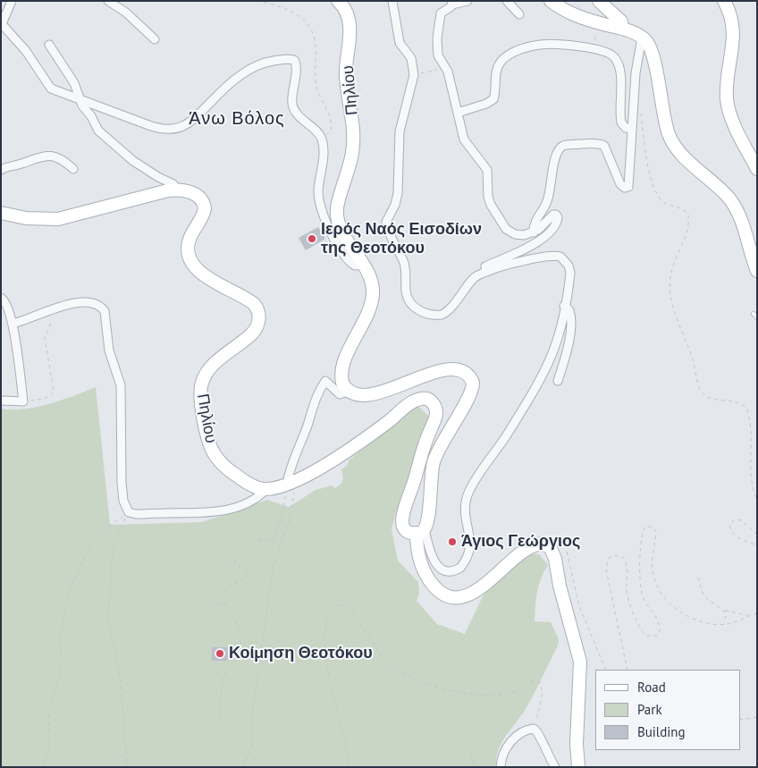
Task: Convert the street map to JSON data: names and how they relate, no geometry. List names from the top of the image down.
{
  "streets": {
    "main road": ["Πηλίου"]
  },
  "districts": ["Άνω Βόλος"],
  "places": ["Ιερός Ναός Εισοδίων της Θεοτόκου", "Άγιος Γεώργιος", "Κοίμηση Θεοτόκου"],
  "legend": ["Road", "Park", "Building"]
}
